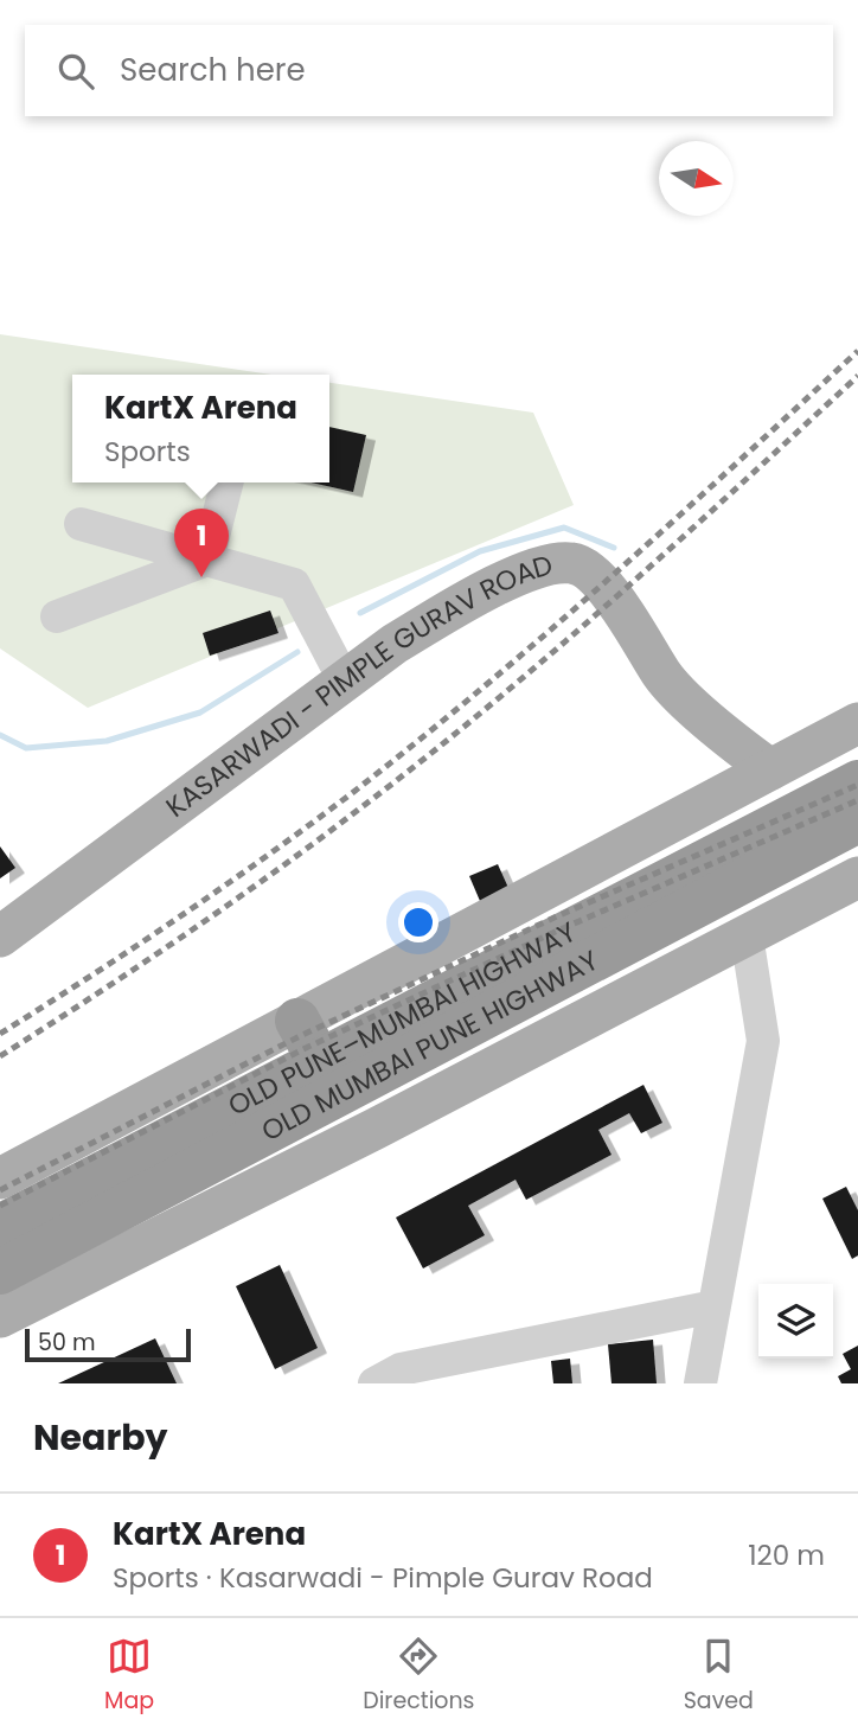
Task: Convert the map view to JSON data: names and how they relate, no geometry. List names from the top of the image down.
{
  "streets": {
    "highway": ["OLD PUNE–MUMBAI HIGHWAY", "OLD MUMBAI PUNE HIGHWAY"],
    "main road": ["KASARWADI - PIMPLE GURAV ROAD"]
  },
  "scale_bar": "50 m",
  "north": "right",
  "page": {
    "search": "Search here",
    "popup": ["KartX Arena", "Sports"],
    "pins": "1",
    "scale": "50 m",
    "heading": "Nearby",
    "list": [
      {
        "mark": "1",
        "name": "KartX Arena",
        "note": "Sports · Kasarwadi - Pimple Gurav Road",
        "value": "120 m"
      }
    ],
    "nav": ["Map", "Directions", "Saved"]
  }
}
